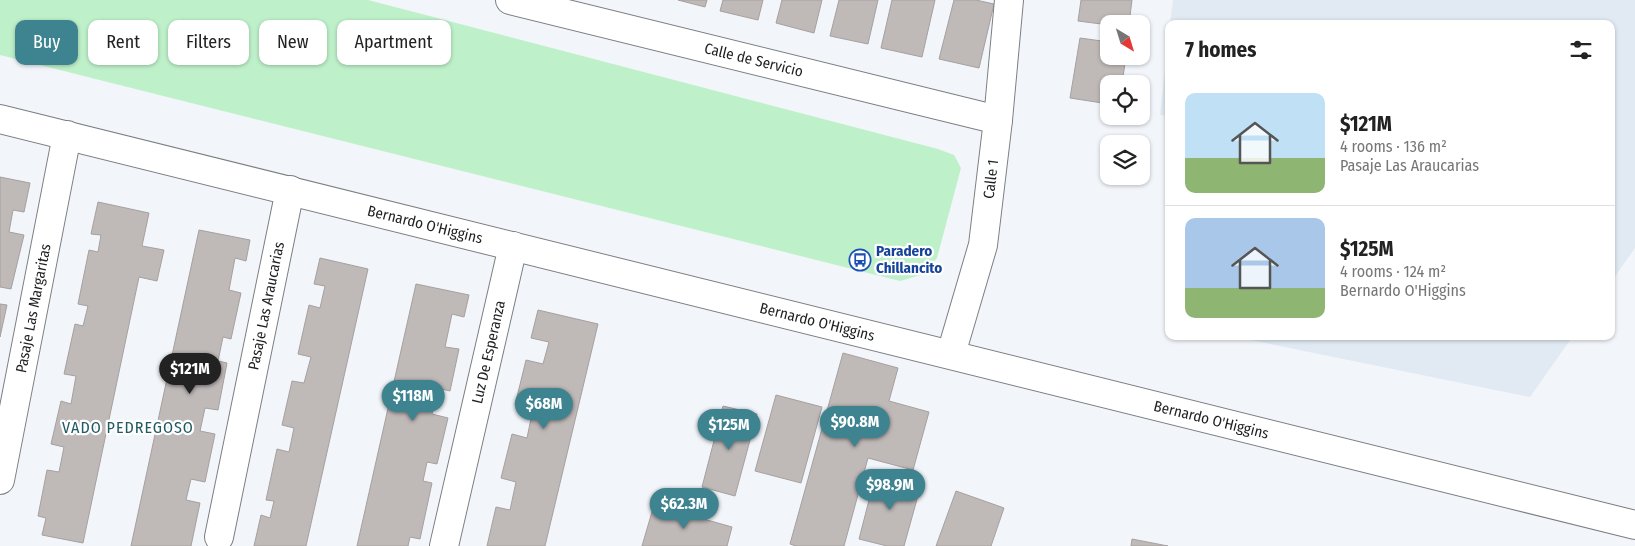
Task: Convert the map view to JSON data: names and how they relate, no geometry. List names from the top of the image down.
{
  "streets": {
    "street": [
      "Calle de Servicio",
      "Calle 1",
      "Bernardo O'Higgins",
      "Pasaje Las Araucarias",
      "Pasaje Las Margaritas",
      "Luz De Esperanza"
    ]
  },
  "crossings": [
    ["Calle de Servicio", "Calle 1"],
    ["Calle 1", "Bernardo O'Higgins"],
    ["Bernardo O'Higgins", "Pasaje Las Araucarias"],
    ["Bernardo O'Higgins", "Pasaje Las Margaritas"],
    ["Bernardo O'Higgins", "Luz De Esperanza"]
  ],
  "districts": ["VADO PEDREGOSO"],
  "places": {
    "bus stop": ["Paradero Chillancito"]
  },
  "north": "bottom right",
  "page": {
    "chip": [
      "Buy",
      "Rent",
      "Filters",
      "New",
      "Apartment"
    ],
    "heading": "7 homes",
    "list": [
      {
        "name": "$121M",
        "note": "4 rooms · 136 m² · Pasaje Las Araucarias"
      },
      {
        "name": "$125M",
        "note": "4 rooms · 124 m² · Bernardo O'Higgins"
      }
    ],
    "price": [
      "$121M",
      "$118M",
      "$68M",
      "$90.8M",
      "$125M",
      "$98.9M",
      "$62.3M"
    ]
  }
}
